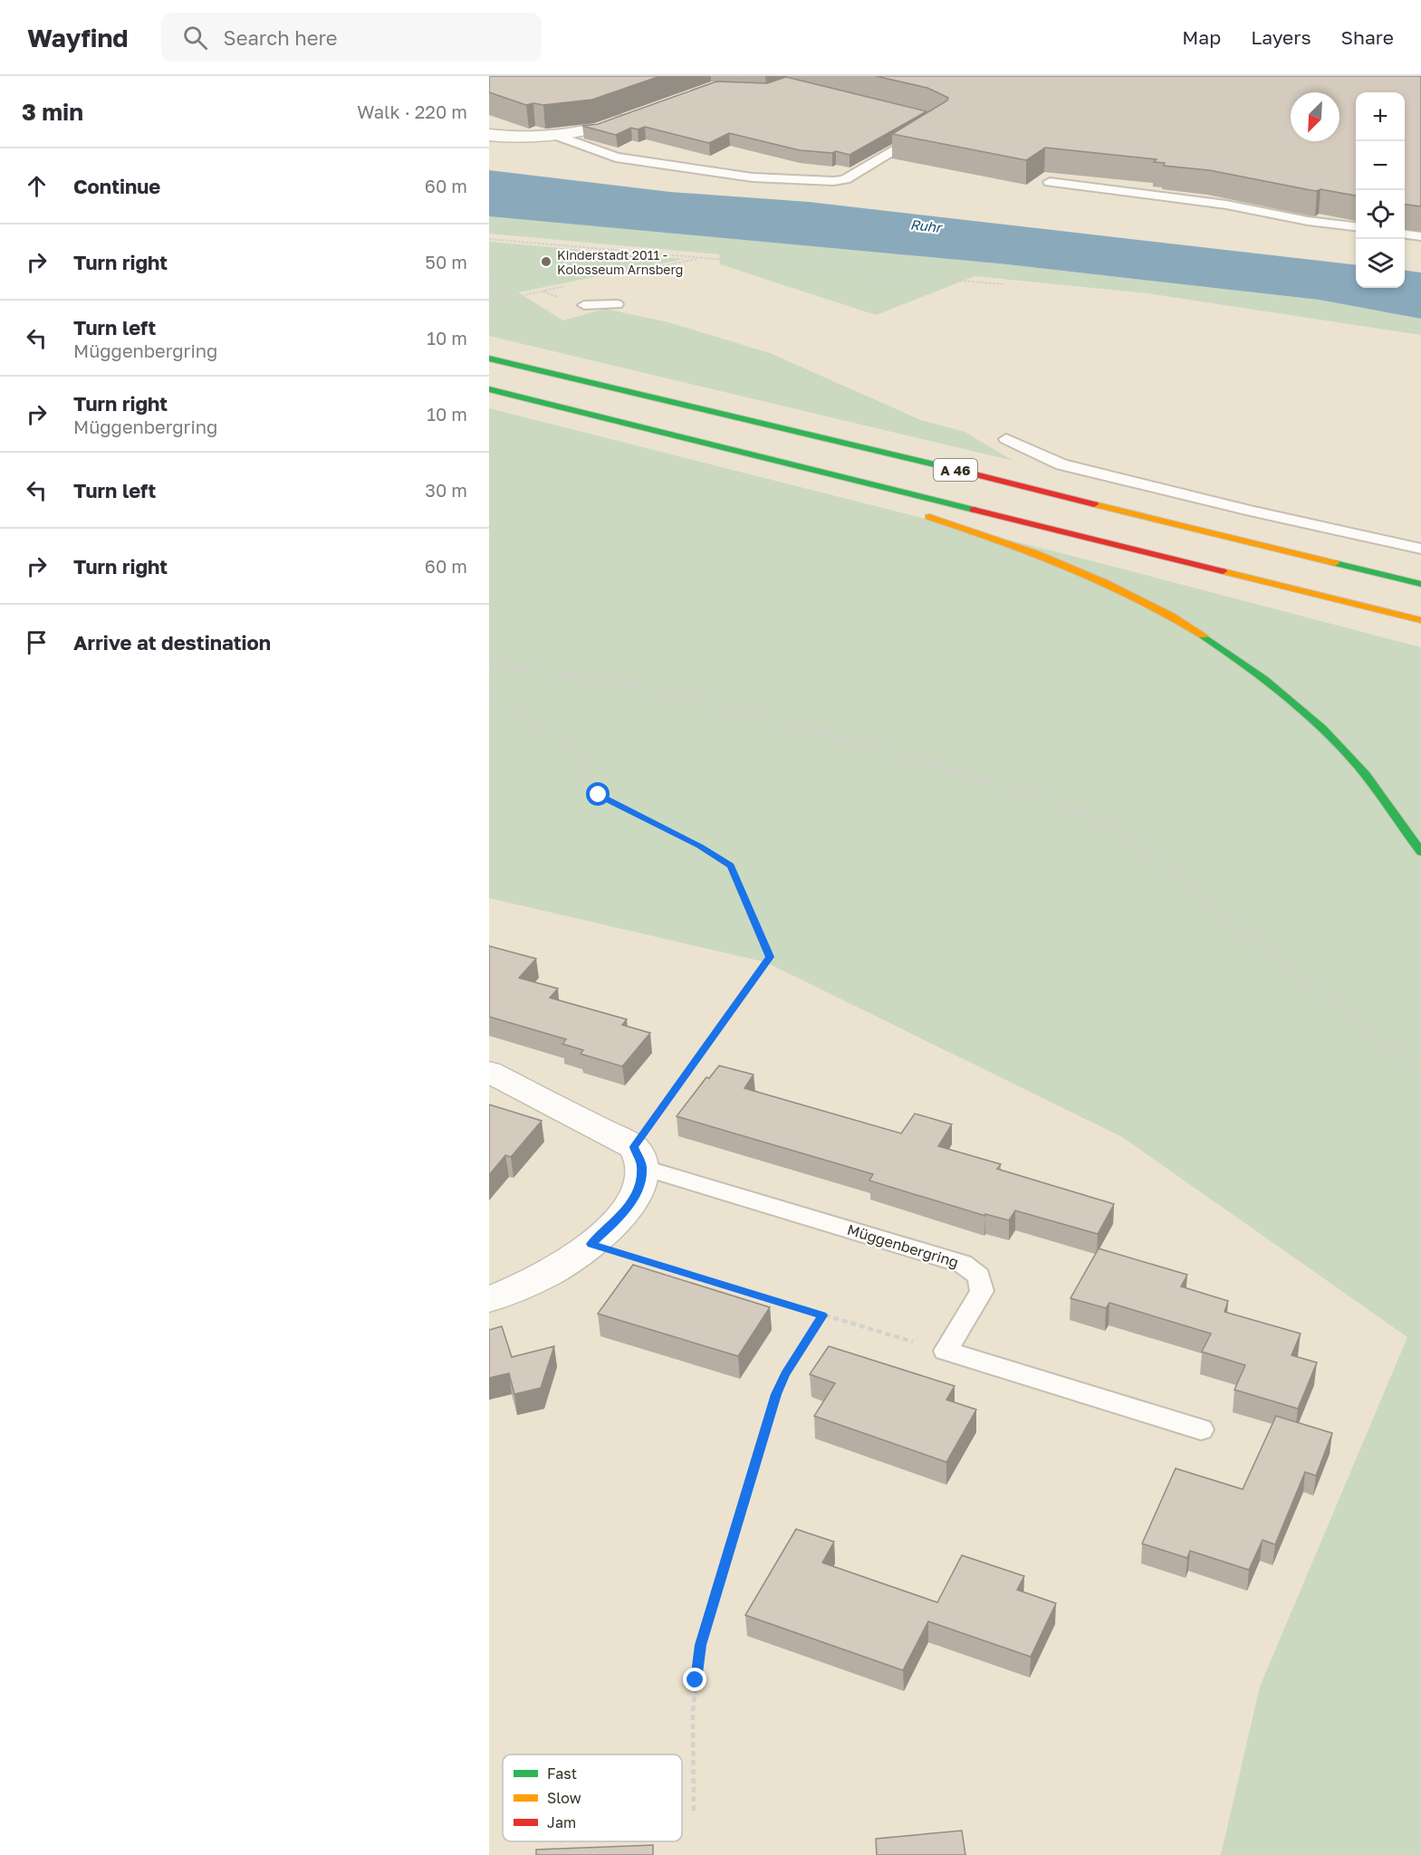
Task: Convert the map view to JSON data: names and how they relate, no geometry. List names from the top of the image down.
{
  "streets": {
    "highway": ["A 46"],
    "street": ["Müggenbergring"]
  },
  "water": ["Ruhr"],
  "places": ["Kinderstadt 2011 - Kolosseum Arnsberg"],
  "legend": ["Fast", "Slow", "Jam"],
  "north": "bottom left",
  "page": {
    "header": "Wayfind",
    "search": "Search here",
    "nav": ["Map", "Layers", "Share"],
    "heading": ["3 min", "Walk · 220 m"],
    "map_buttons": ["+", "−"],
    "list": [
      ["Continue", "60 m"],
      ["Turn right", "50 m"],
      ["Turn left", "Müggenbergring", "10 m"],
      ["Turn right", "Müggenbergring", "10 m"],
      ["Turn left", "30 m"],
      ["Turn right", "60 m"],
      "Arrive at destination"
    ]
  }
}
